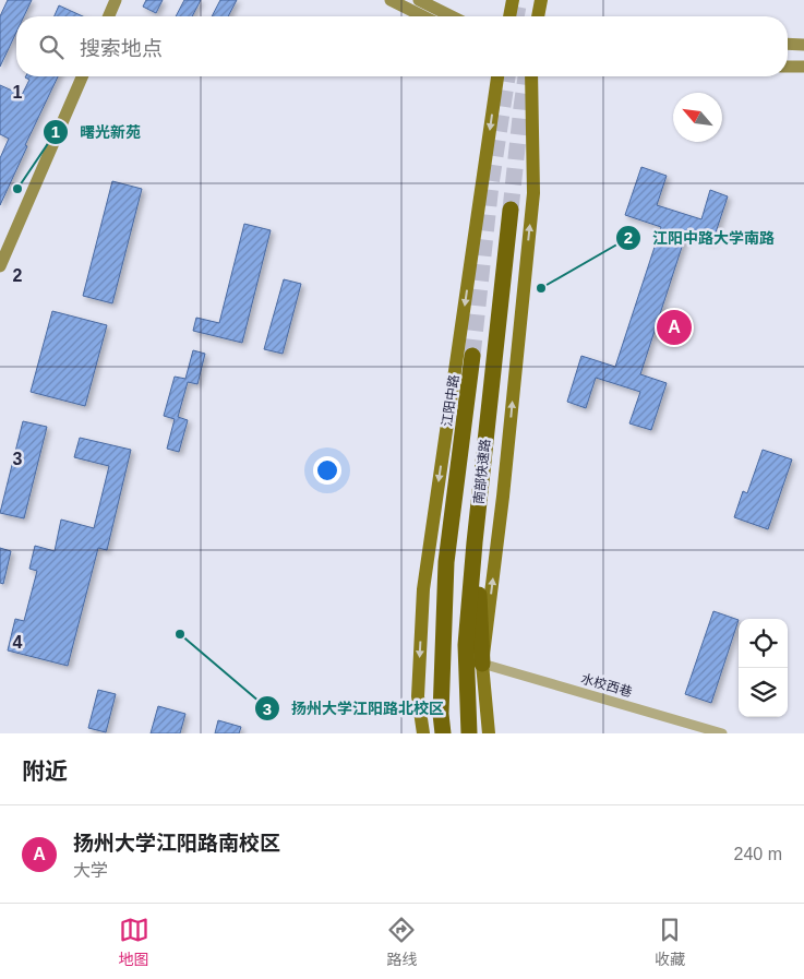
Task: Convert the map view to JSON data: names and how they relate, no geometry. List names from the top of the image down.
{
  "streets": {
    "highway": ["南部快速路"],
    "main road": ["江阳中路"],
    "street": ["水校西巷"]
  },
  "places": ["曙光新苑", "江阳中路大学南路", "扬州大学江阳路北校区"],
  "north": "top left",
  "page": {
    "search": "搜索地点",
    "pins": "A",
    "heading": "附近",
    "list": [
      {
        "mark": "A",
        "name": "扬州大学江阳路南校区",
        "note": "大学",
        "value": "240 m"
      }
    ],
    "nav": ["地图", "路线", "收藏"]
  },
  "grid": {
    "rows": [
      "1",
      "2",
      "3",
      "4"
    ]
  }
}
